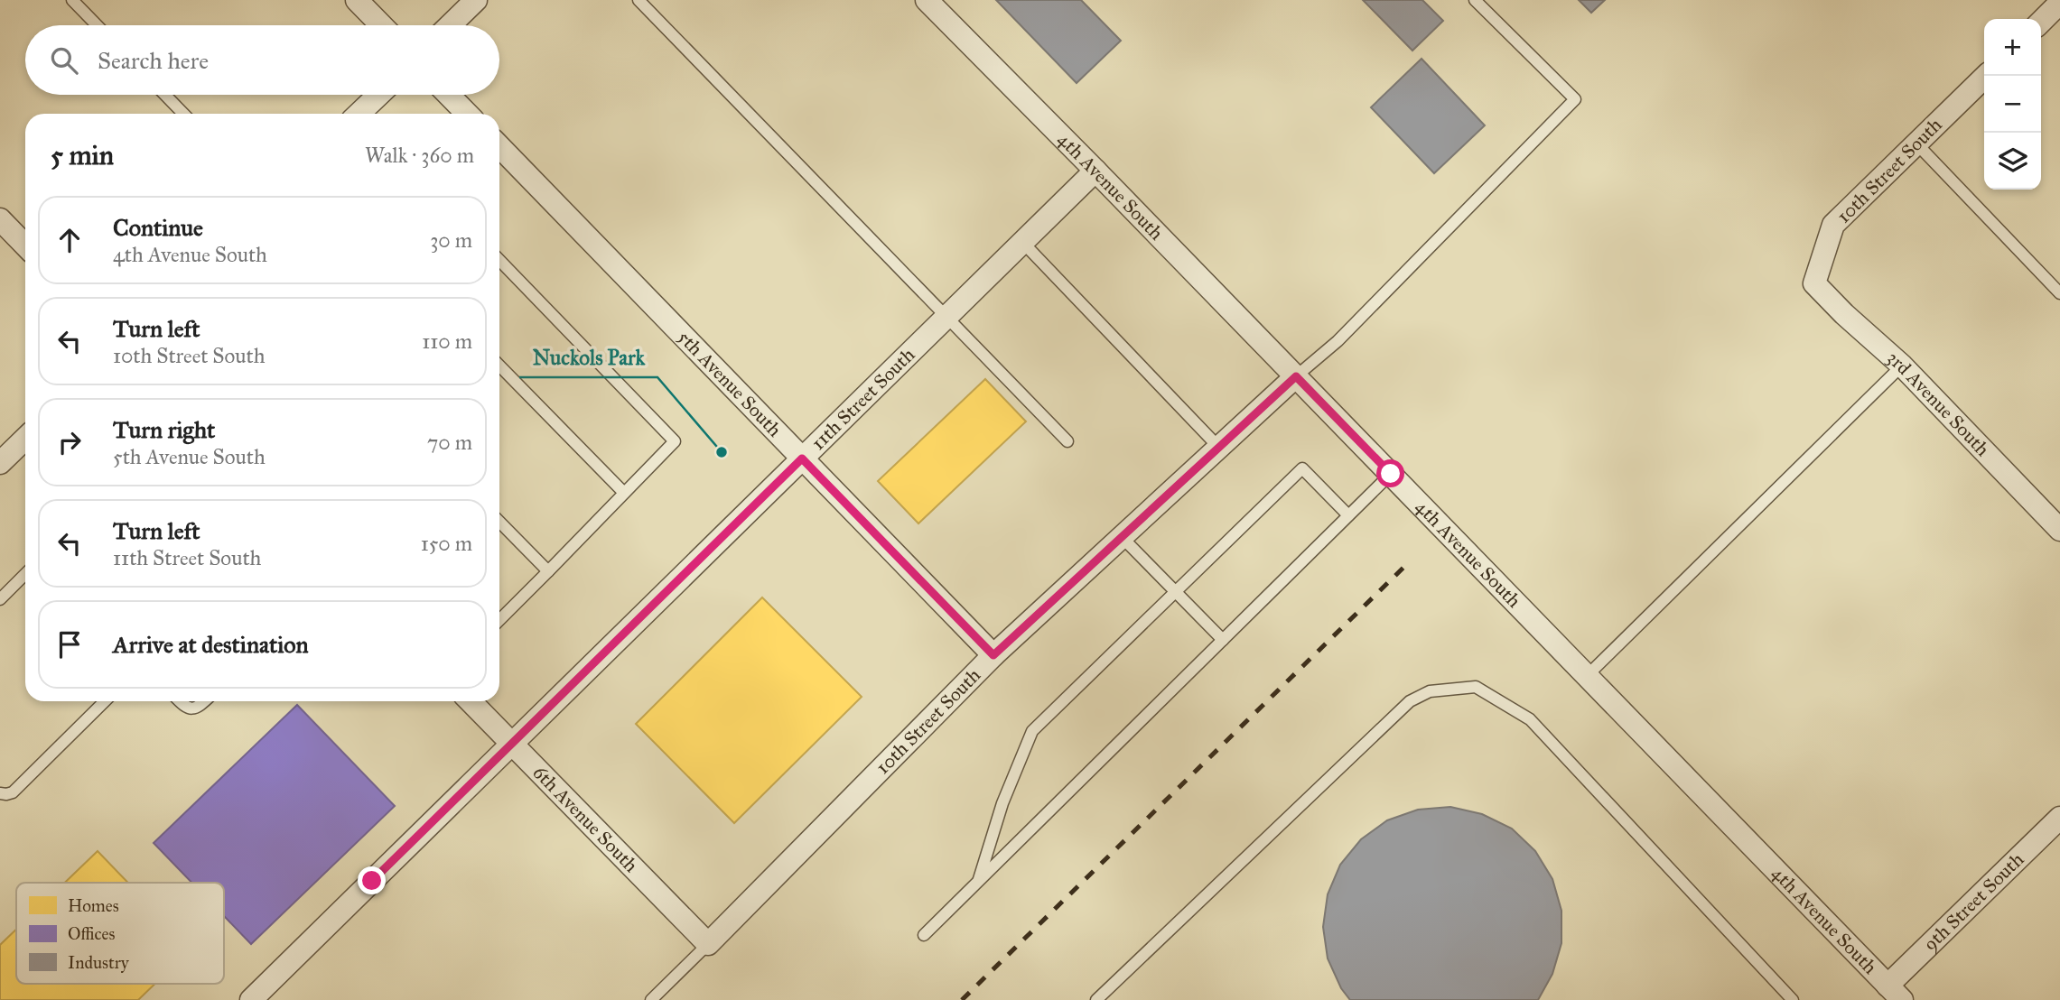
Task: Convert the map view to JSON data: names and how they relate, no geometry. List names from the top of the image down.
{
  "streets": {
    "street": [
      "10th Street South",
      "4th Avenue South",
      "5th Avenue South",
      "11th Street South",
      "3rd Avenue South",
      "6th Avenue South",
      "9th Street South"
    ]
  },
  "crossings": [
    ["10th Street South", "4th Avenue South"],
    ["10th Street South", "5th Avenue South"],
    ["10th Street South", "3rd Avenue South"],
    ["10th Street South", "6th Avenue South"],
    ["4th Avenue South", "11th Street South"],
    ["4th Avenue South", "9th Street South"],
    ["5th Avenue South", "11th Street South"],
    ["11th Street South", "6th Avenue South"]
  ],
  "places": ["Nuckols Park"],
  "legend": ["Homes", "Offices", "Industry"],
  "page": {
    "map_buttons": ["+", "−"],
    "search": "Search here",
    "heading": ["5 min", "Walk · 360 m"],
    "list": [
      ["Continue", "4th Avenue South", "30 m"],
      ["Turn left", "10th Street South", "110 m"],
      ["Turn right", "5th Avenue South", "70 m"],
      ["Turn left", "11th Street South", "150 m"],
      "Arrive at destination"
    ]
  }
}
